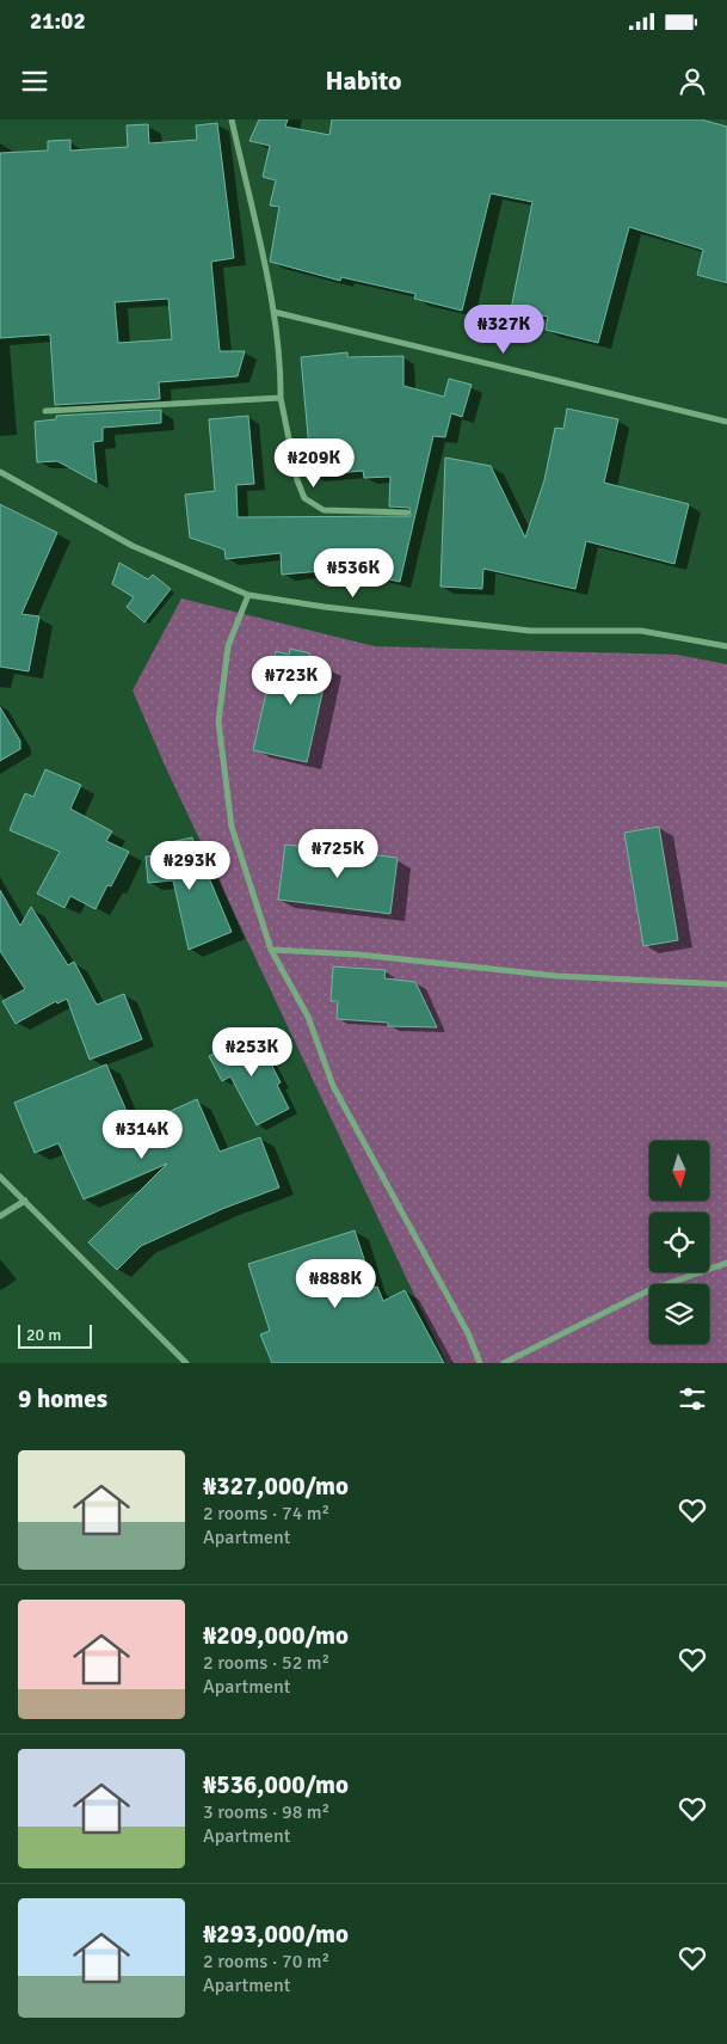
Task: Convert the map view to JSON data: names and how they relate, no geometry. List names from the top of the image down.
{
  "scale_bar": "20 m",
  "north": "bottom",
  "page": {
    "status": "21:02",
    "header": "Habito",
    "price": [
      "₦327K",
      "₦209K",
      "₦536K",
      "₦723K",
      "₦725K",
      "₦293K",
      "₦253K",
      "₦314K",
      "₦888K"
    ],
    "scale": "20 m",
    "heading": "9 homes",
    "list": [
      {
        "name": "₦327,000/mo",
        "note": "2 rooms · 74 m² · Apartment"
      },
      {
        "name": "₦209,000/mo",
        "note": "2 rooms · 52 m² · Apartment"
      },
      {
        "name": "₦536,000/mo",
        "note": "3 rooms · 98 m² · Apartment"
      },
      {
        "name": "₦293,000/mo",
        "note": "2 rooms · 70 m² · Apartment"
      }
    ]
  }
}
